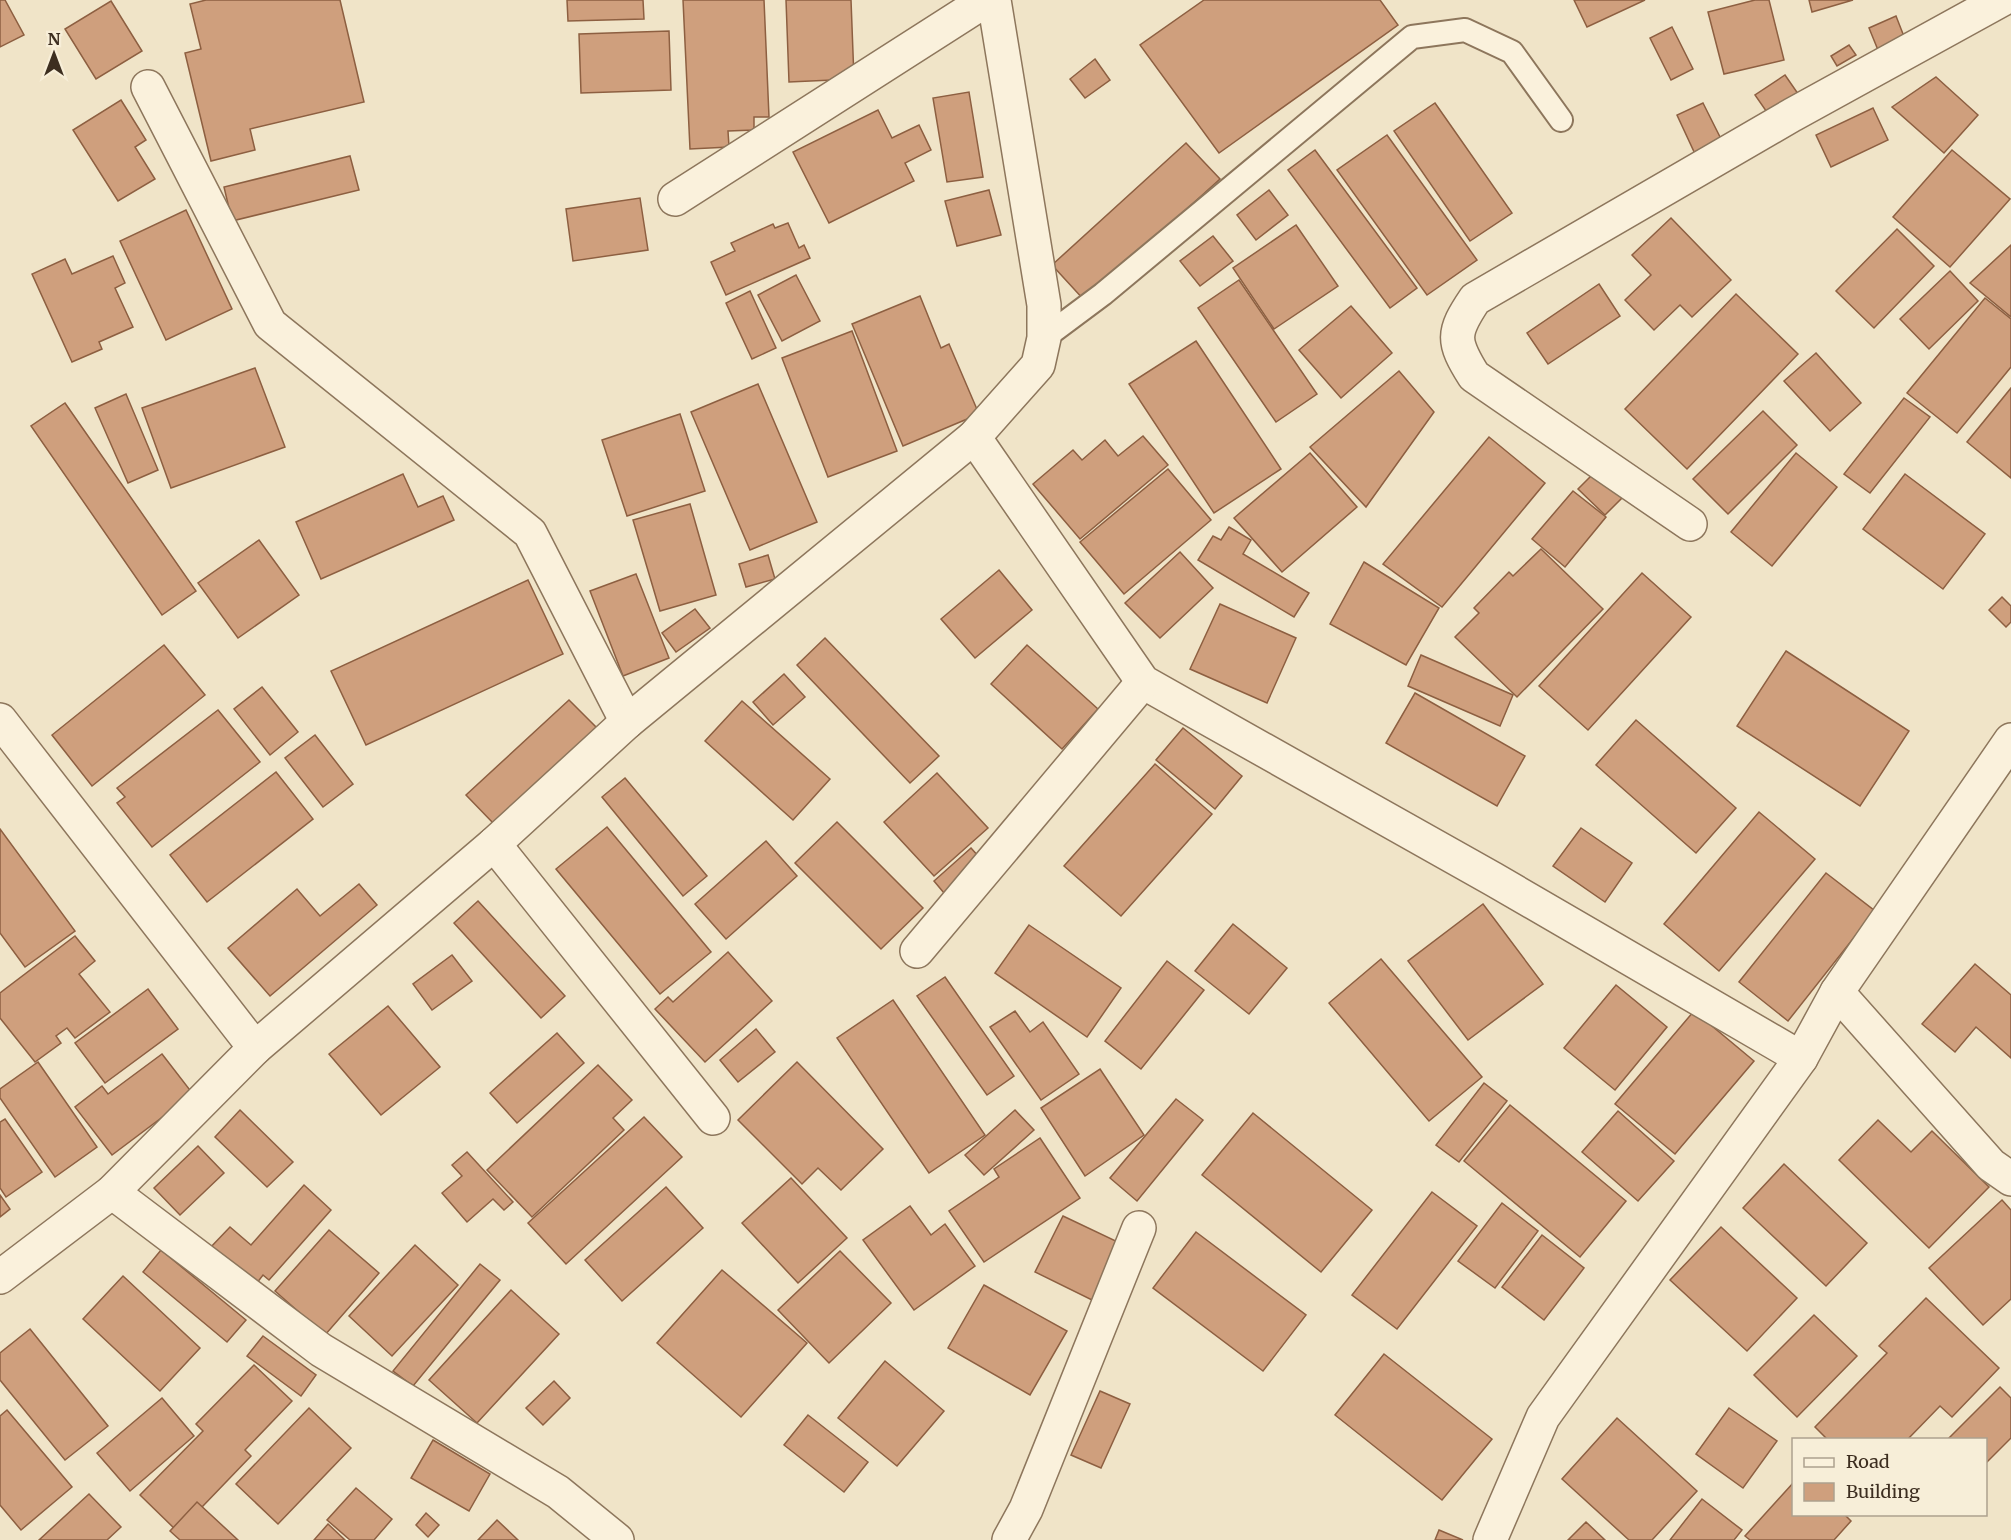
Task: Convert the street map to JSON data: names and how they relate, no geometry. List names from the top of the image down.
{
  "legend": ["Road", "Building"],
  "north": "top"
}
